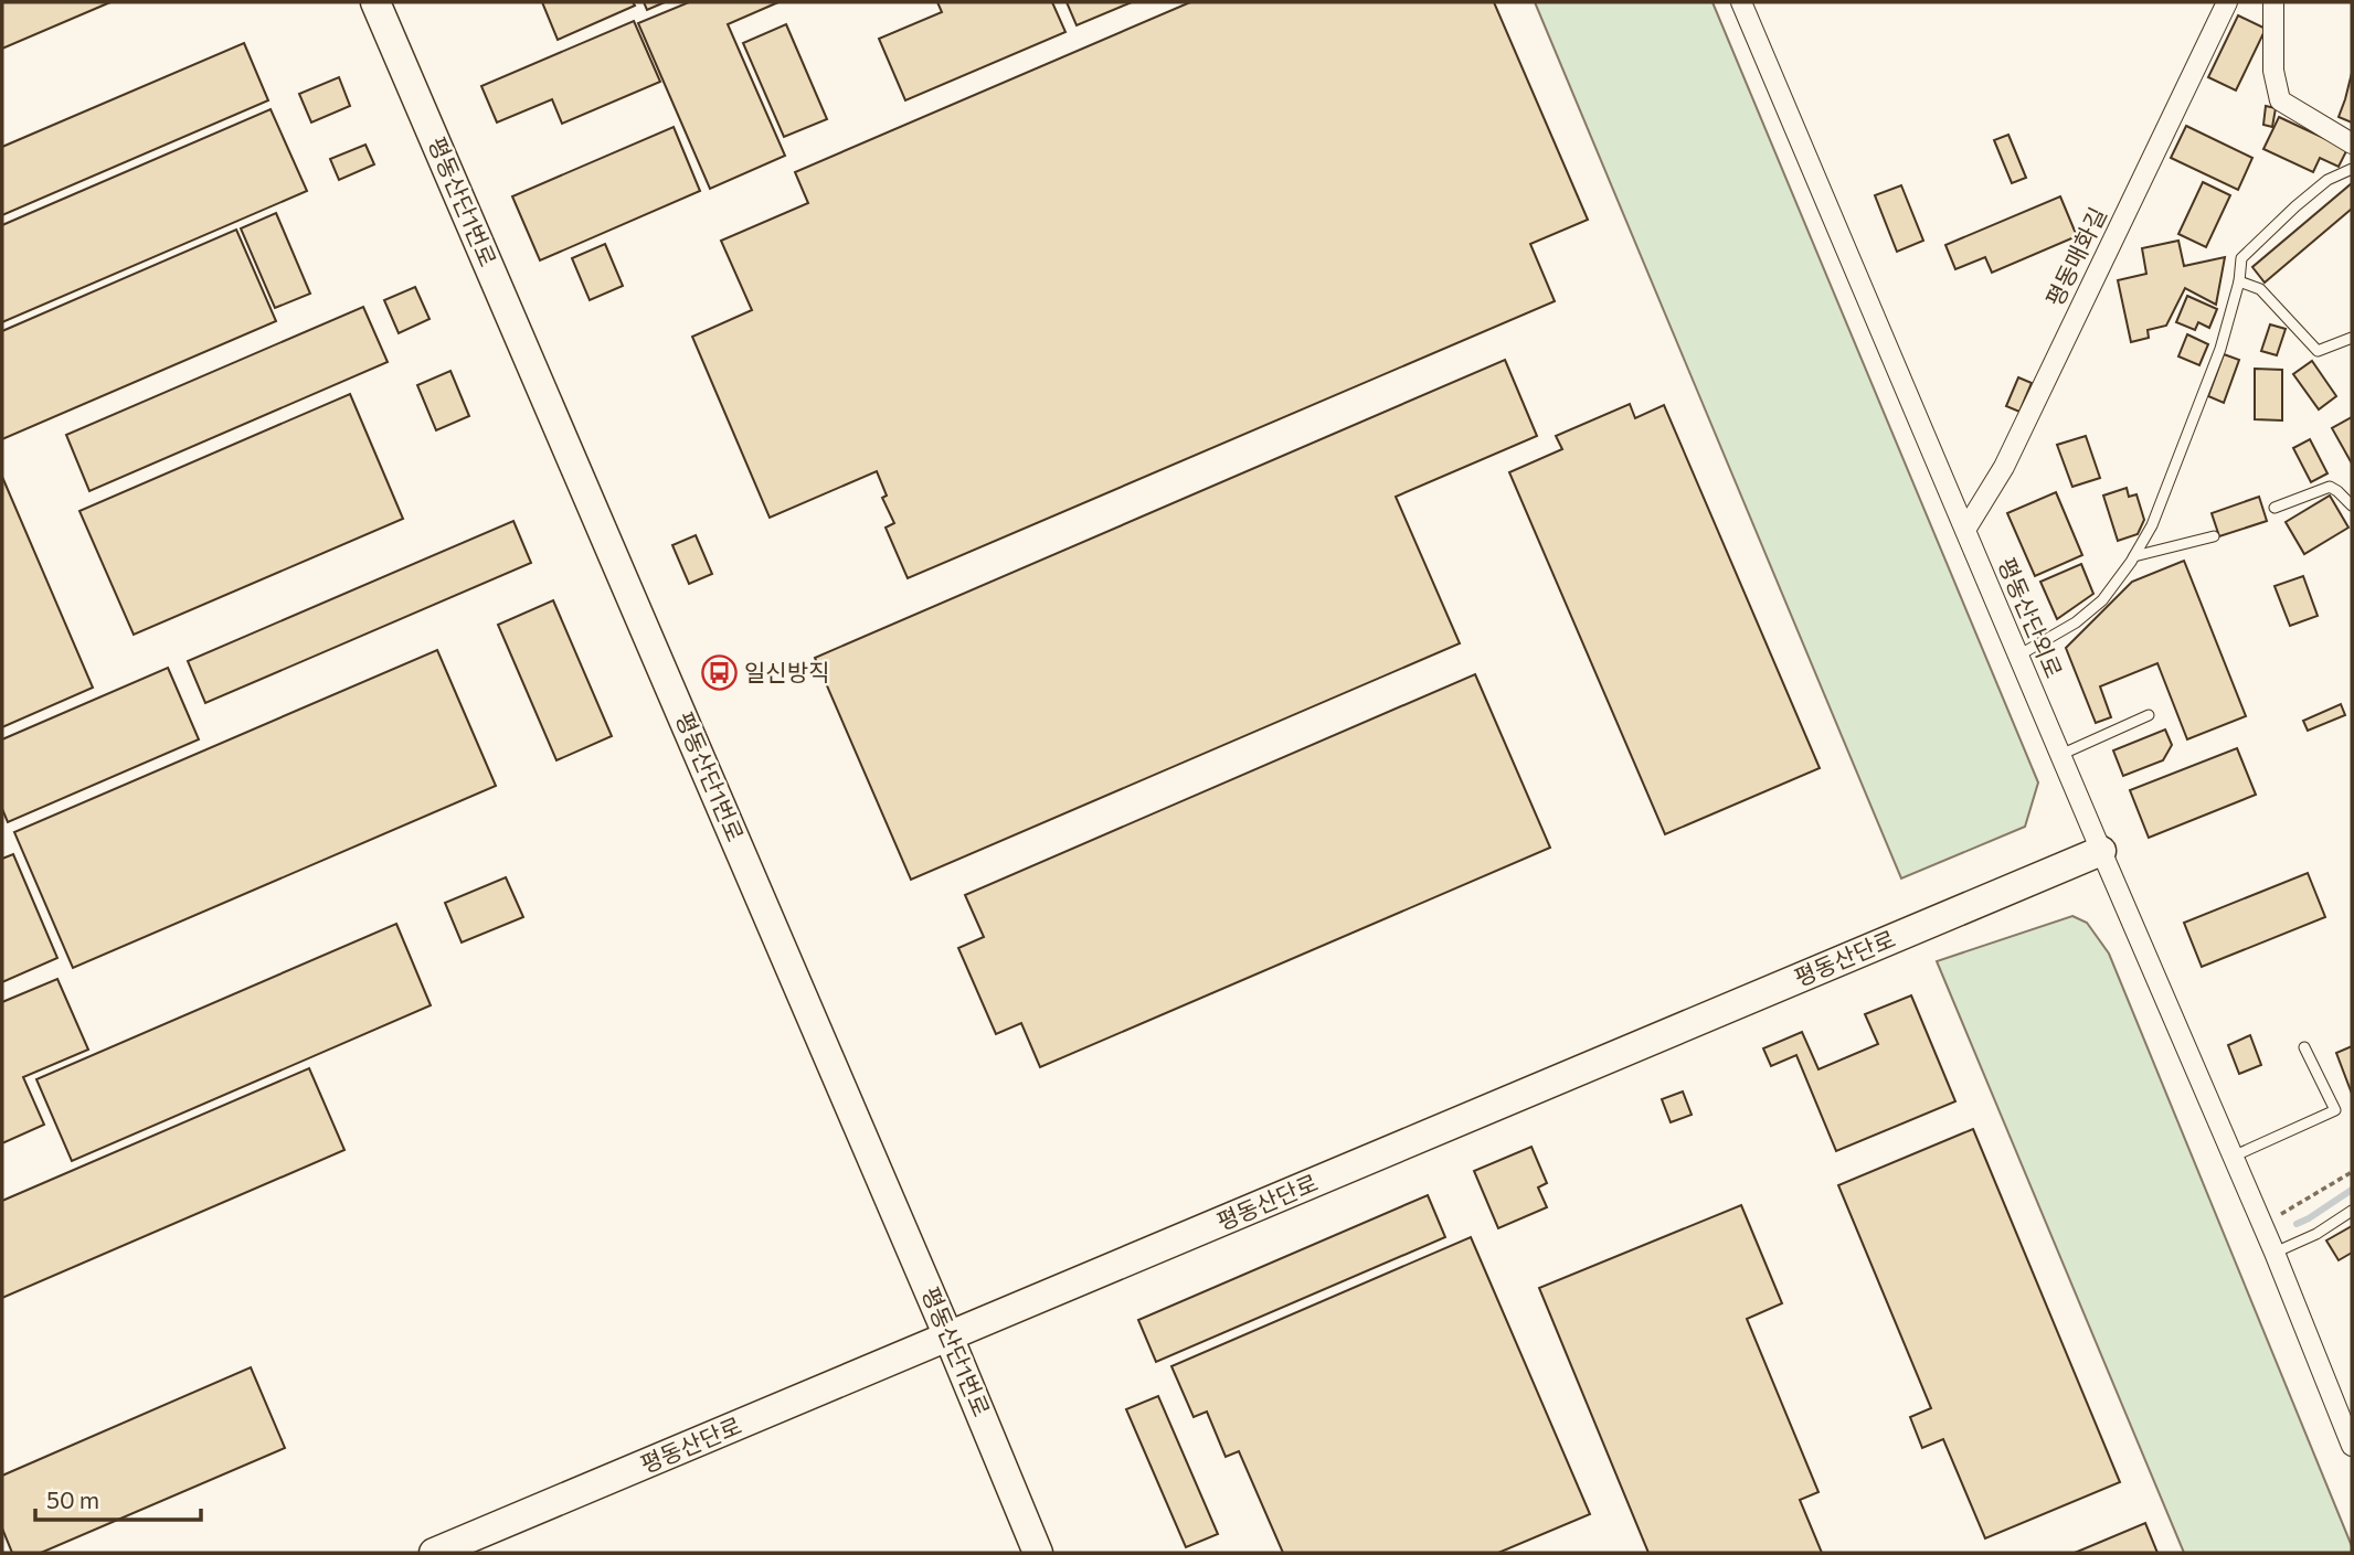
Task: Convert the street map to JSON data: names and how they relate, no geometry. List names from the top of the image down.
{
  "streets": {
    "street": [
      "평동산단1번로",
      "평동매화길",
      "평동산단외로",
      "평동산단로"
    ]
  },
  "crossings": [
    ["평동산단1번로", "평동산단로"],
    ["평동매화길", "평동산단외로"],
    ["평동산단외로", "평동산단로"]
  ],
  "places": {
    "bus stop": ["일신방직"]
  },
  "scale_bar": "50 m"
}
